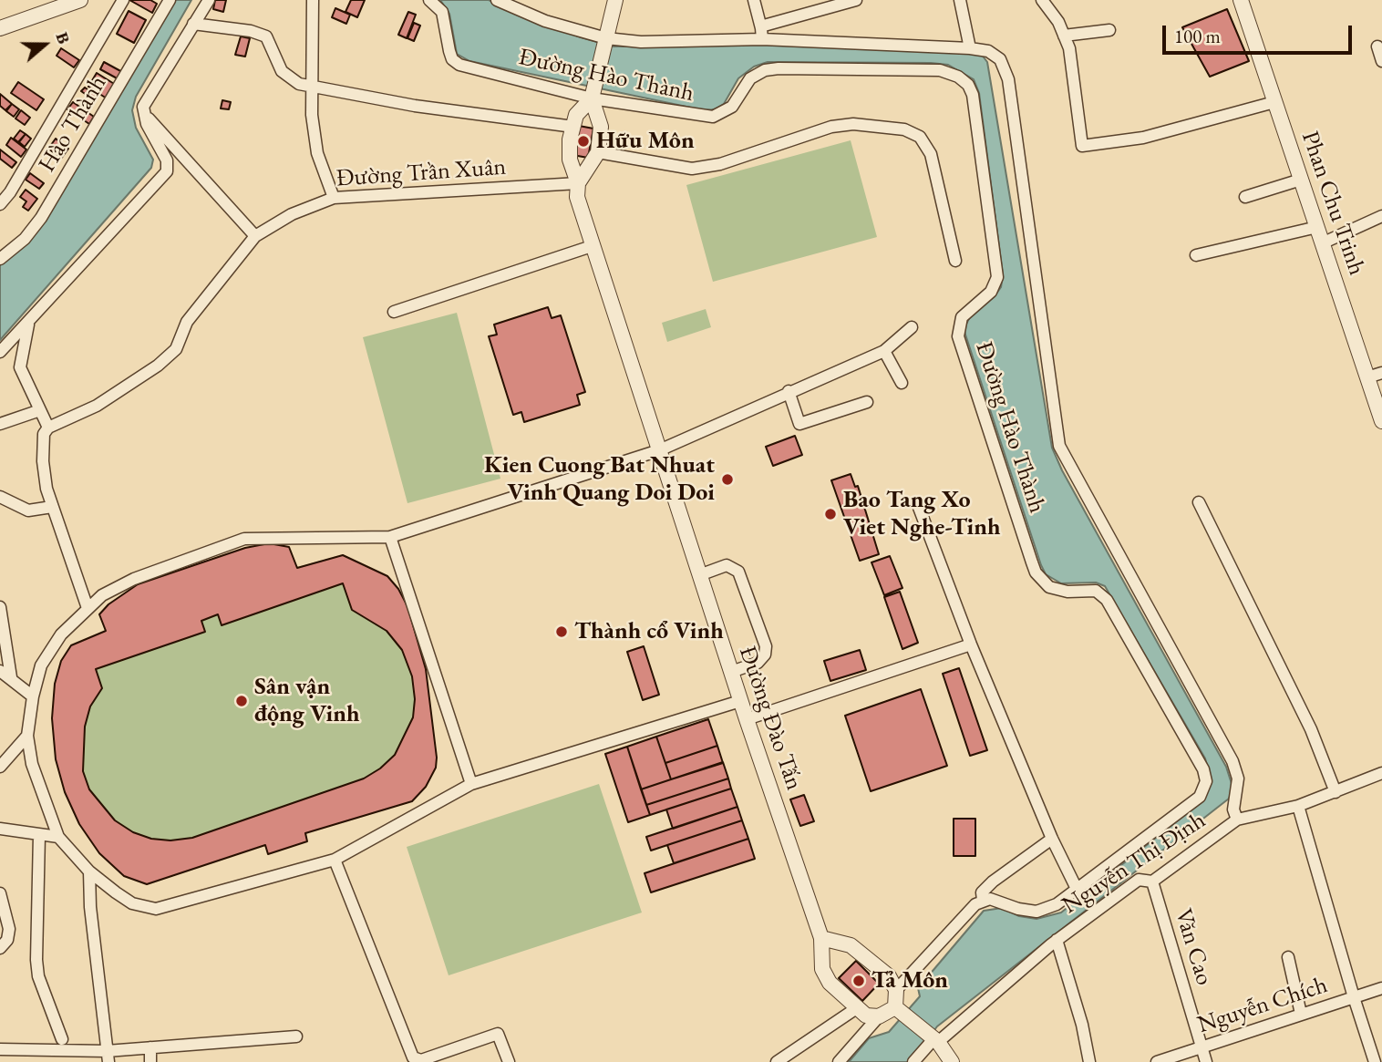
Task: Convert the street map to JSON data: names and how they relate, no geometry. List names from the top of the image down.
{
  "streets": {
    "street": [
      "Đường Hào Thành",
      "Hào Thành",
      "Đường Trần Xuân",
      "Phan Chu Trinh",
      "Đường Đào Tấn",
      "Nguyễn Thị Định",
      "Văn Cao",
      "Nguyễn Chích"
    ]
  },
  "crossings": [
    ["Đường Hào Thành", "Đường Đào Tấn"],
    ["Đường Trần Xuân", "Đường Đào Tấn"],
    ["Nguyễn Thị Định", "Văn Cao"],
    ["Văn Cao", "Nguyễn Chích"]
  ],
  "places": [
    "Hữu Môn",
    "Kien Cuong Bat Nhuat Vinh Quang Doi Doi",
    "Bao Tang Xo Viet Nghe-Tinh",
    "Thành cổ Vinh",
    "Sân vận động Vinh",
    "Tả Môn"
  ],
  "scale_bar": "100 m",
  "north": "right"
}
